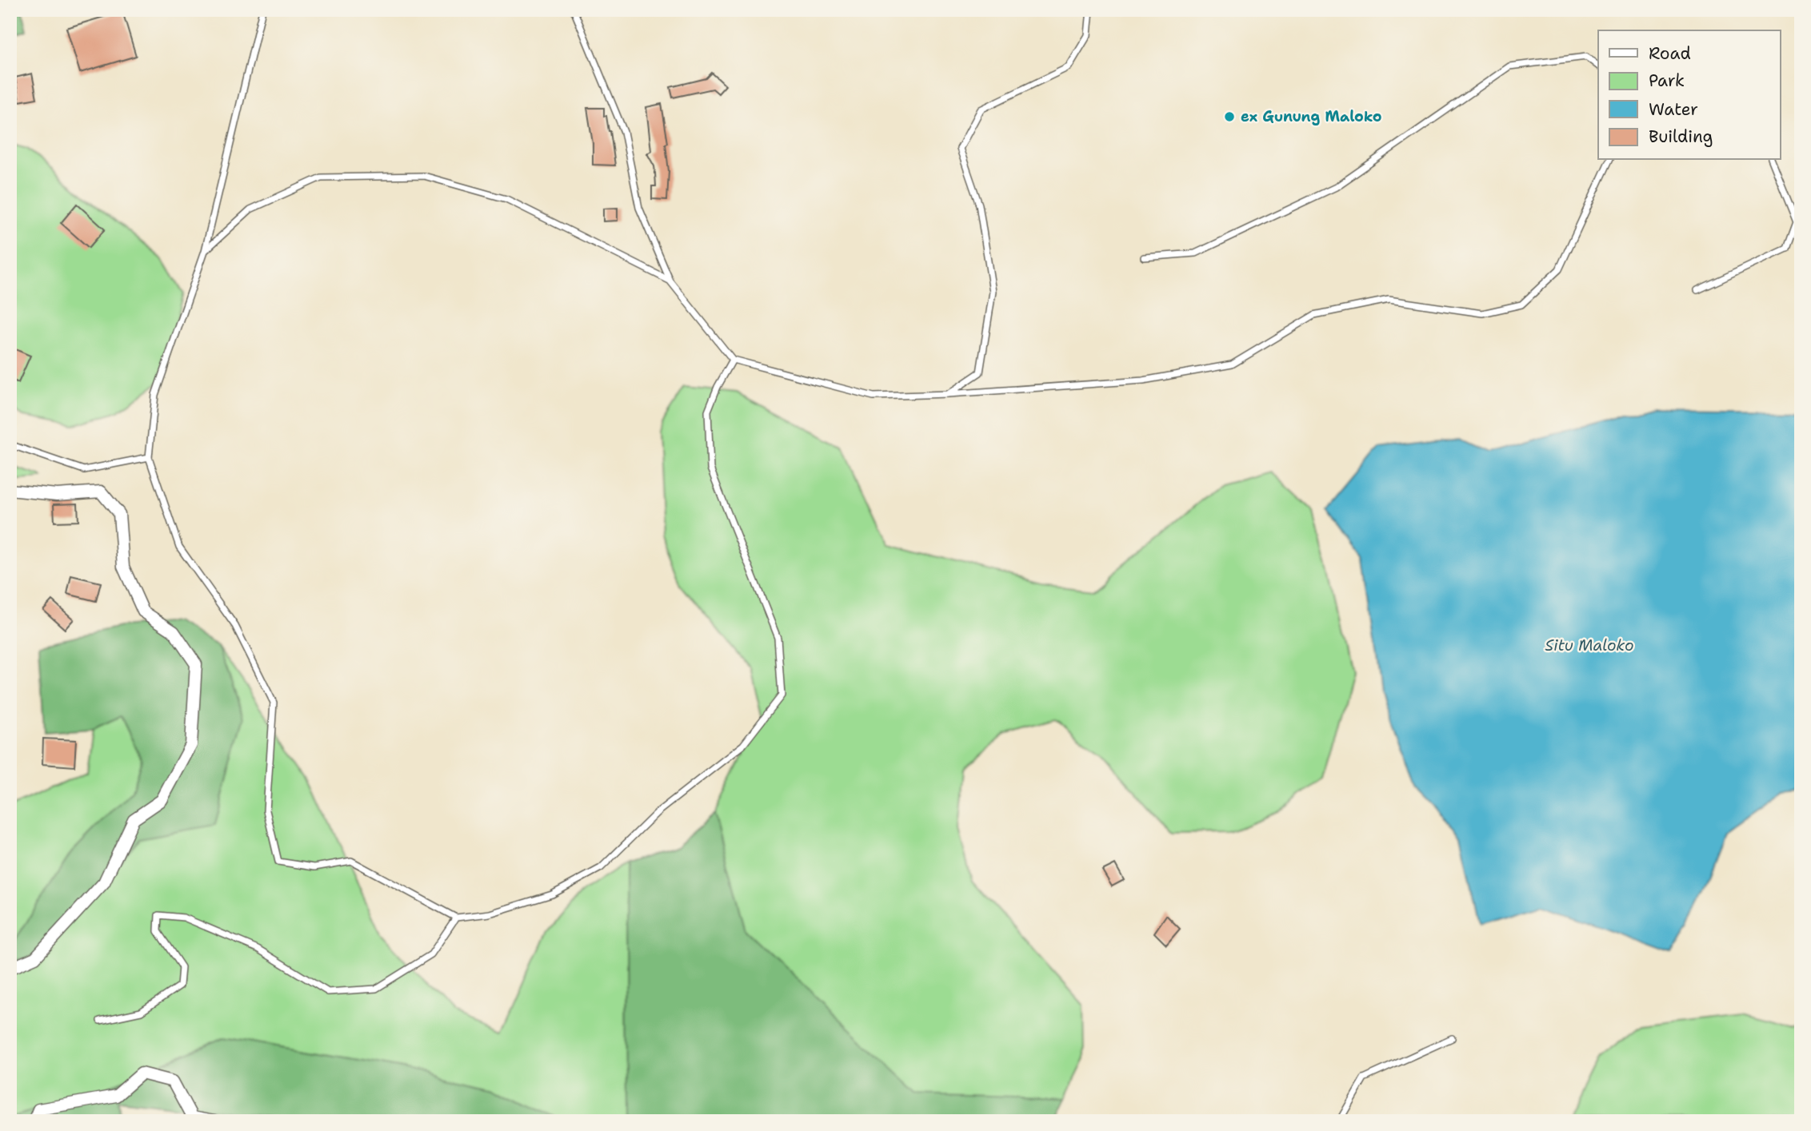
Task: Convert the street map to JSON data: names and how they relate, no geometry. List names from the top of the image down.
{
  "water": ["Situ Maloko"],
  "places": ["ex Gunung Maloko"],
  "legend": [
    "Road",
    "Park",
    "Water",
    "Building"
  ]
}
